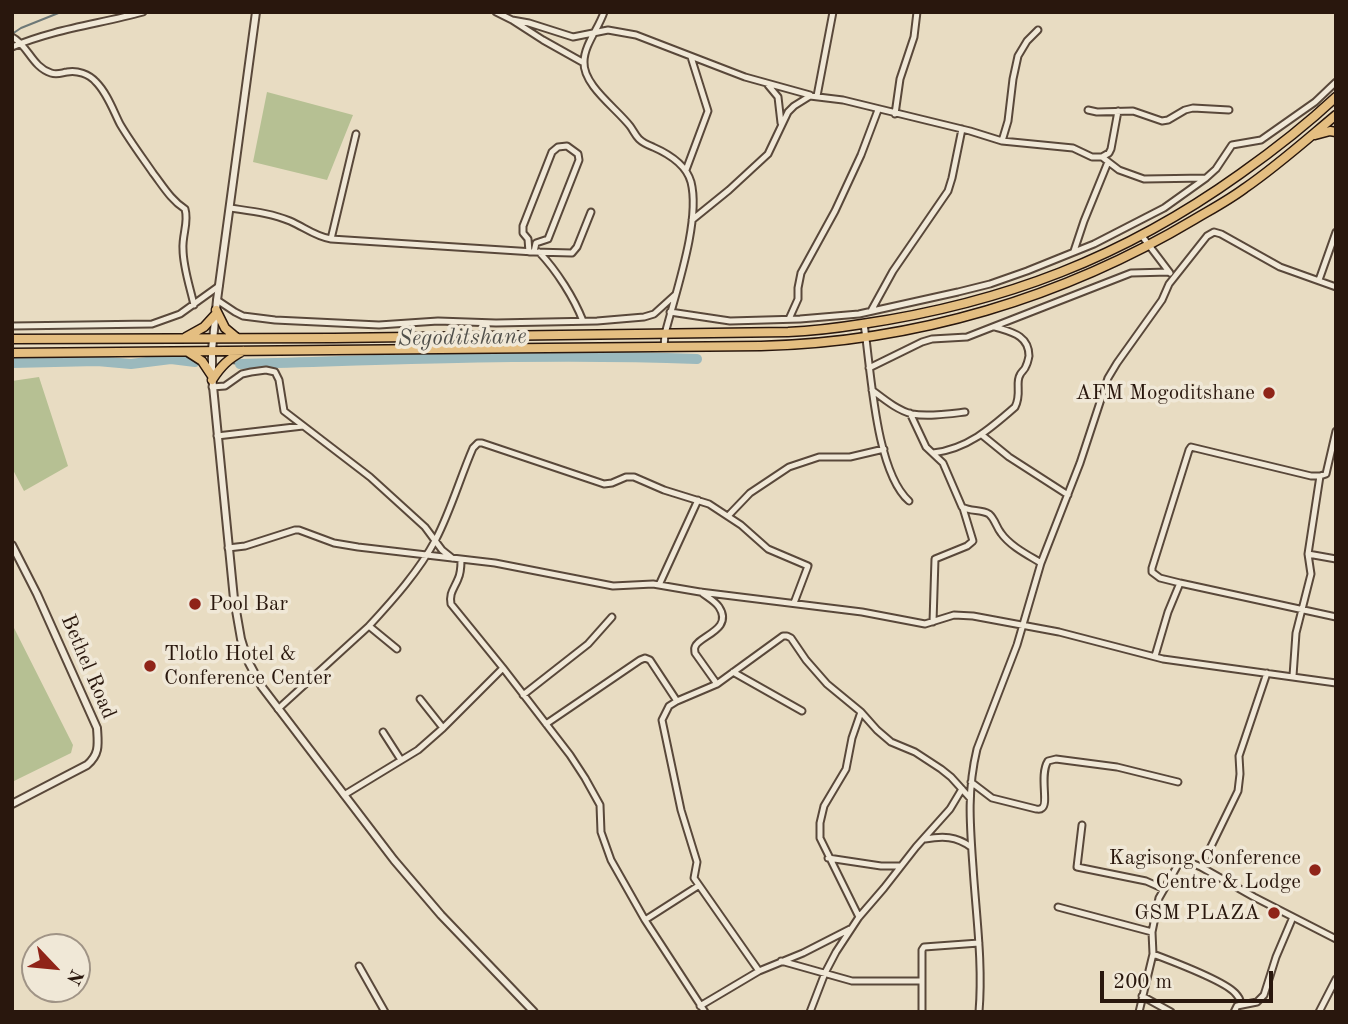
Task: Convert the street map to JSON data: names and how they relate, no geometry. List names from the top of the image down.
{
  "streets": {
    "street": ["Bethel Road"]
  },
  "water": ["Segoditshane"],
  "places": [
    "AFM Mogoditshane",
    "Pool Bar",
    "Tlotlo Hotel & Conference Center",
    "Kagisong Conference Centre & Lodge",
    "GSM PLAZA"
  ],
  "scale_bar": "200 m",
  "north": "bottom right"
}
